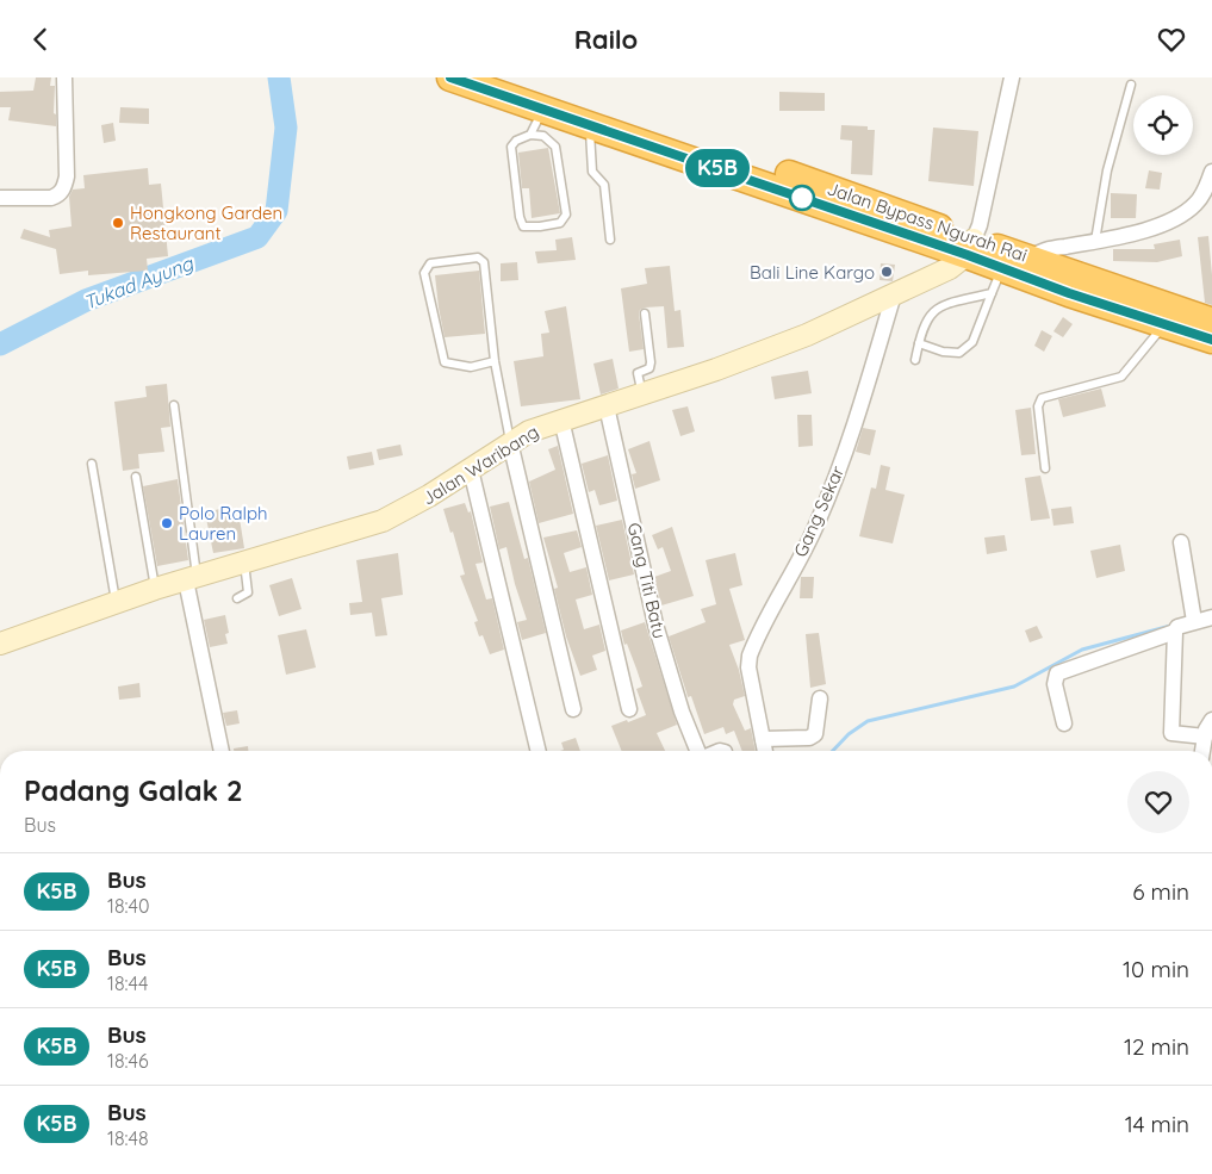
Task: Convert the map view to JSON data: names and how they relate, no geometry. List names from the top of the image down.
{
  "streets": {
    "highway": ["Jalan Bypass Ngurah Rai"],
    "street": ["Jalan Waribang", "Gang Sekar", "Gang Titi Batu"]
  },
  "crossings": [
    ["Jalan Bypass Ngurah Rai", "Jalan Waribang"],
    ["Jalan Waribang", "Gang Sekar"],
    ["Jalan Waribang", "Gang Titi Batu"]
  ],
  "water": ["Tukad Ayung"],
  "places": ["Hongkong Garden Restaurant", "Bali Line Kargo", "Polo Ralph Lauren"],
  "lines": ["bus line K5B"],
  "page": {
    "header": "Railo",
    "on_map": "K5B",
    "heading": ["Padang Galak 2", "Bus"],
    "list": [
      {
        "mark": "K5B",
        "name": "Bus",
        "note": "18:40",
        "value": "6 min"
      },
      {
        "mark": "K5B",
        "name": "Bus",
        "note": "18:44",
        "value": "10 min"
      },
      {
        "mark": "K5B",
        "name": "Bus",
        "note": "18:46",
        "value": "12 min"
      },
      {
        "mark": "K5B",
        "name": "Bus",
        "note": "18:48",
        "value": "14 min"
      }
    ]
  }
}
